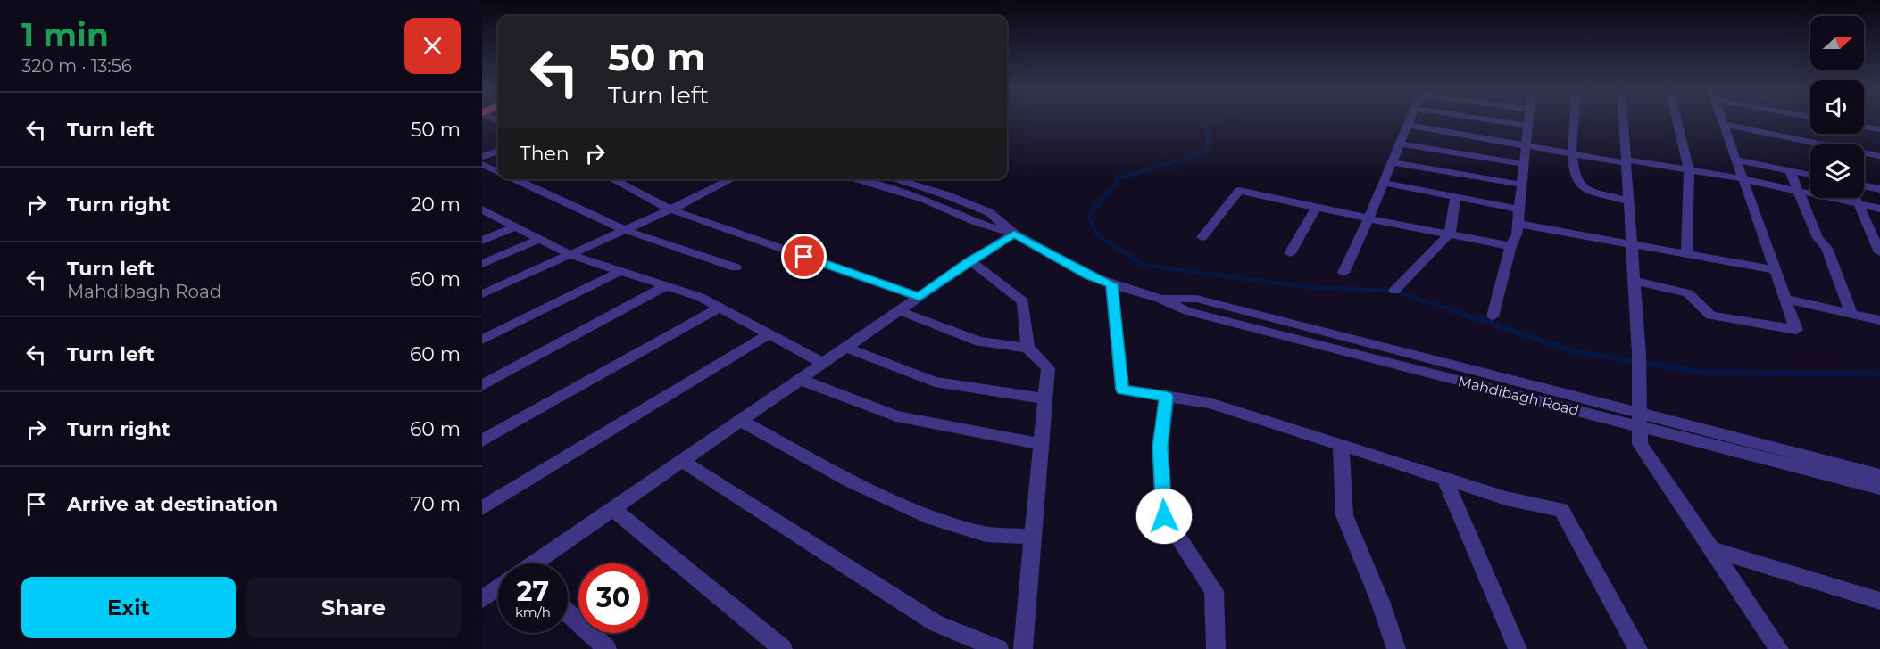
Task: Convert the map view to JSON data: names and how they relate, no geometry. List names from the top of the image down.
{
  "streets": {
    "street": ["Mahdibagh Road"]
  },
  "north": "right",
  "page": {
    "heading": ["1 min", "320 m · 13:56"],
    "turn": ["50 m", "Turn left"],
    "list": [
      {
        "name": "Turn left",
        "value": "50 m"
      },
      {
        "name": "Turn right",
        "value": "20 m"
      },
      {
        "name": "Turn left",
        "note": "Mahdibagh Road",
        "value": "60 m"
      },
      {
        "name": "Turn left",
        "value": "60 m"
      },
      {
        "name": "Turn right",
        "value": "60 m"
      },
      {
        "name": "Arrive at destination",
        "value": "70 m"
      }
    ],
    "then": "Then",
    "speed": "27 km/h",
    "limit": "30",
    "buttons": ["Exit", "Share"]
  }
}
